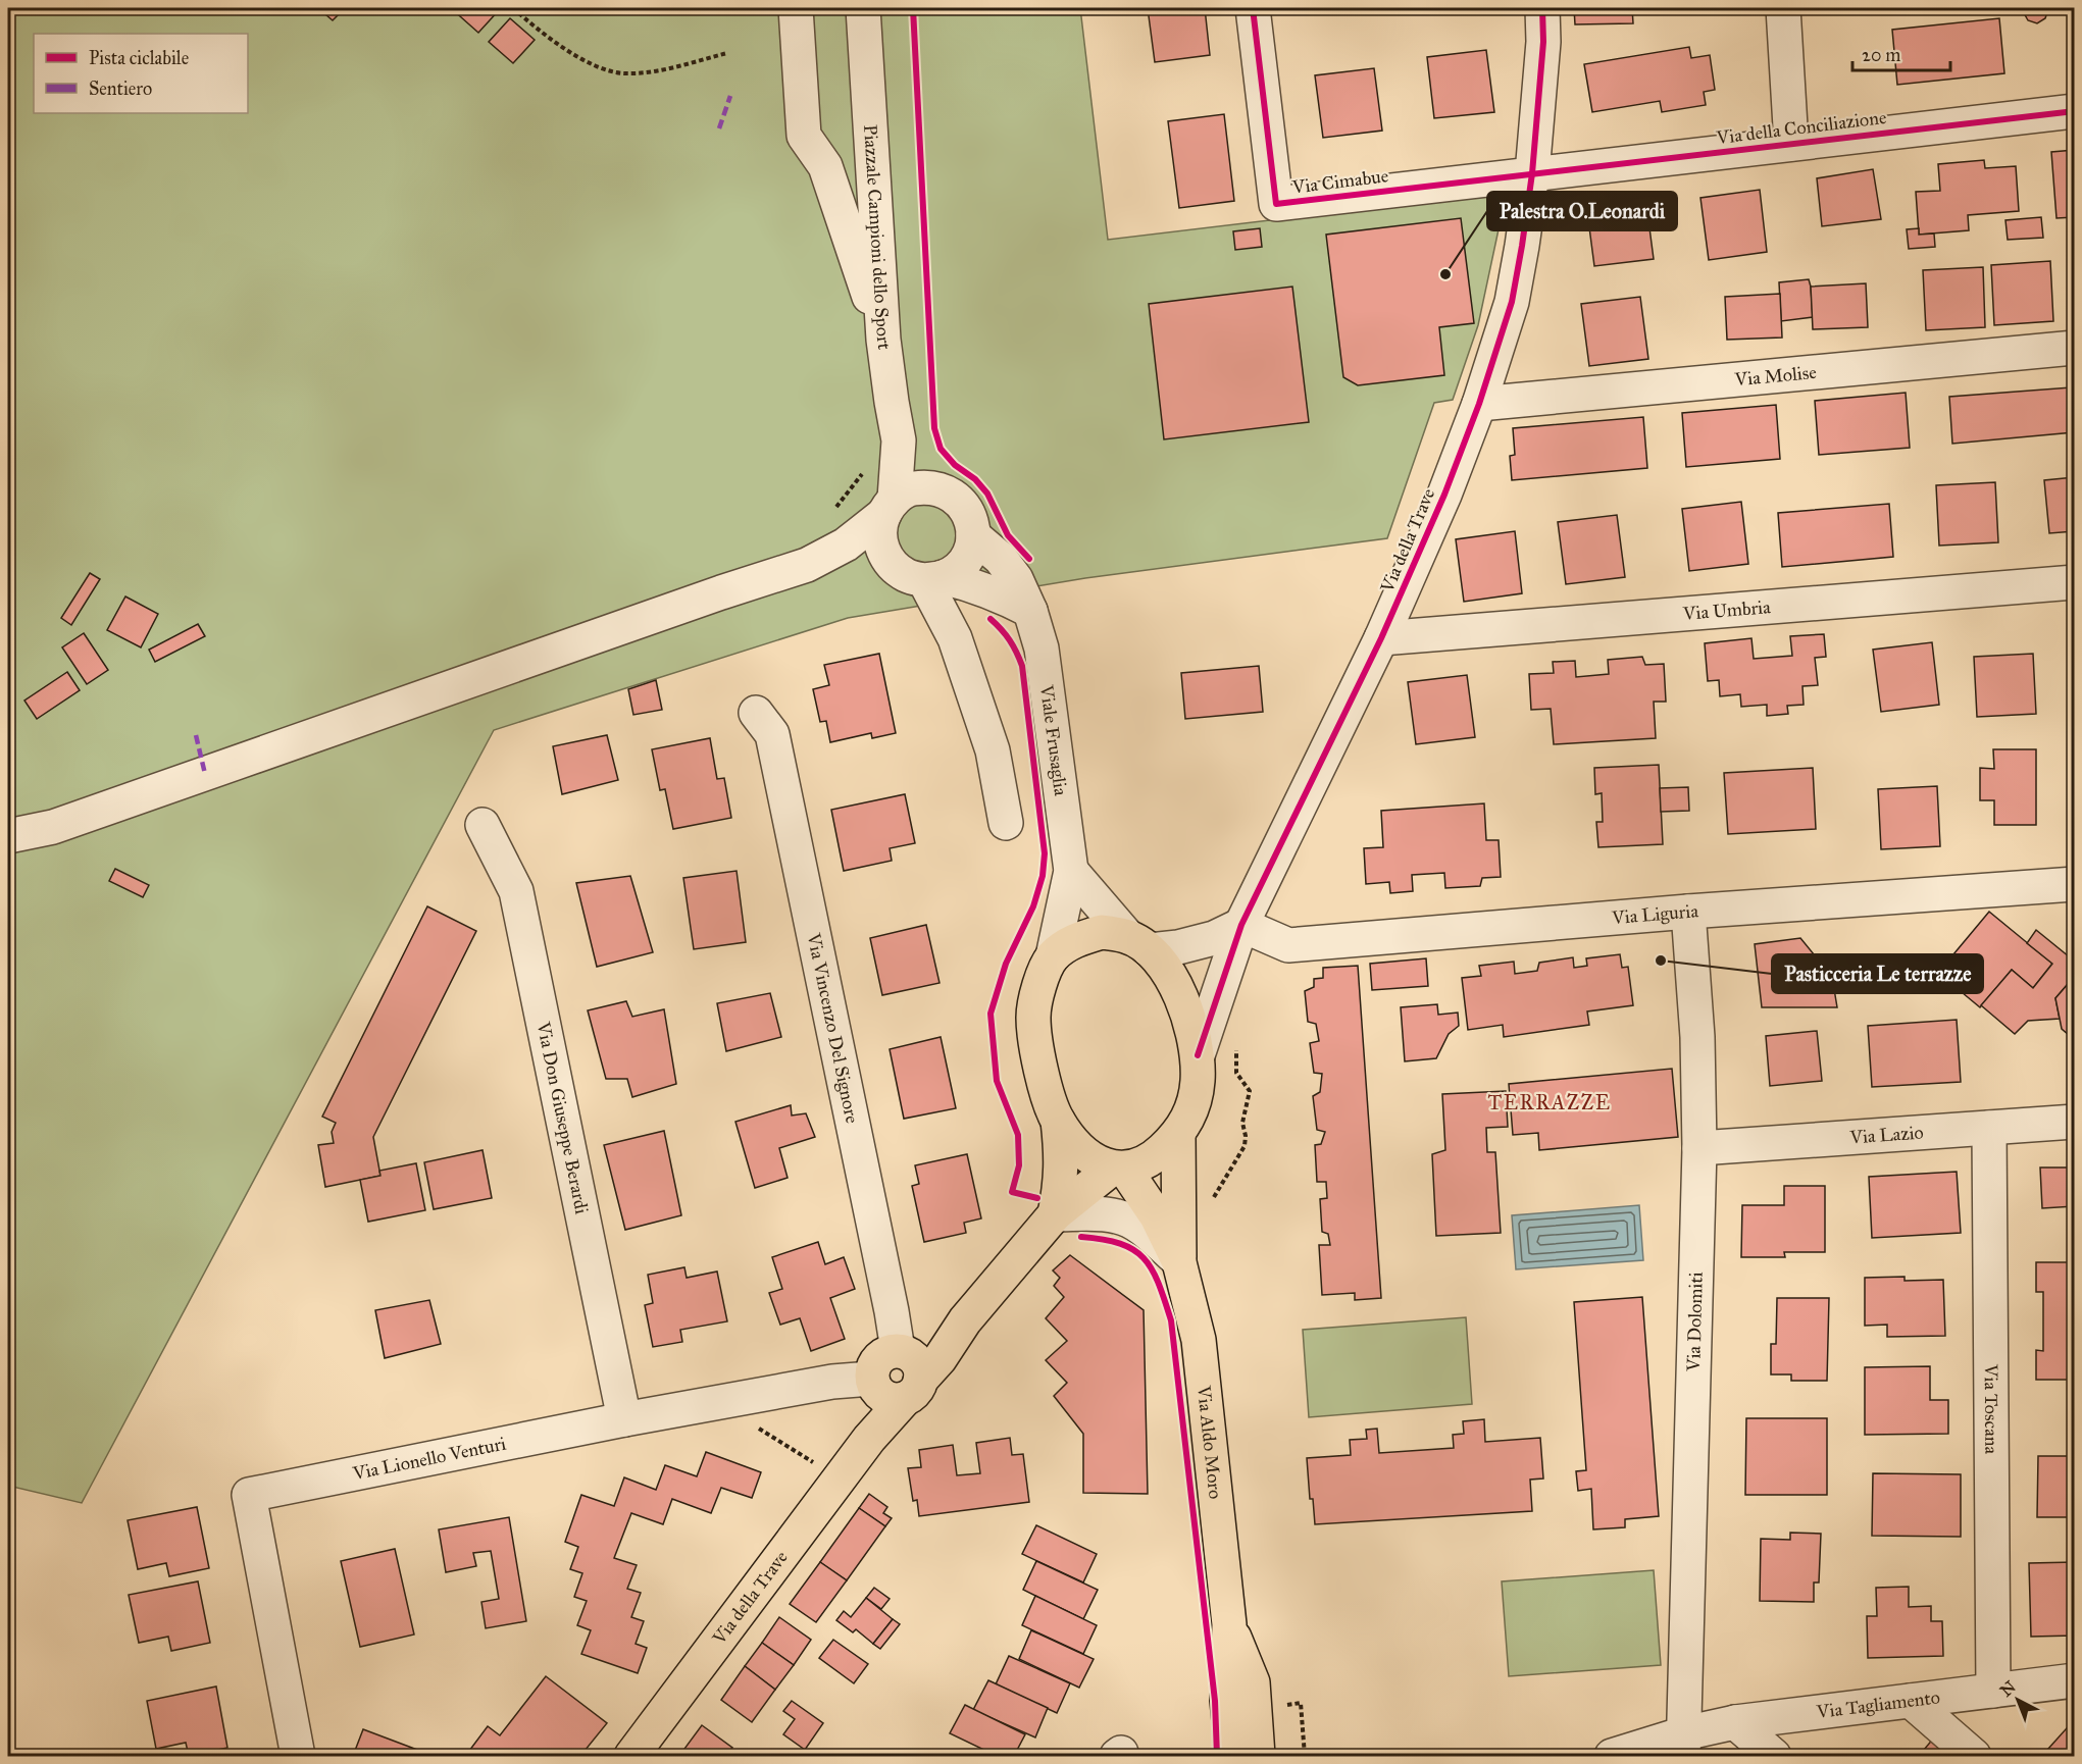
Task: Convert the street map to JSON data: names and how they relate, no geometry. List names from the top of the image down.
{
  "streets": {
    "main road": ["Via della Trave", "Via Aldo Moro"],
    "street": [
      "Via della Conciliazione",
      "Via Cimabue",
      "Piazzale Campioni dello Sport",
      "Via Molise",
      "Via Umbria",
      "Viale Frusaglia",
      "Via Liguria",
      "Via Vincenzo Del Signore",
      "Via Don Giuseppe Berardi",
      "Via Lazio",
      "Via Dolomiti",
      "Via Toscana",
      "Via Lionello Venturi",
      "Via Tagliamento"
    ]
  },
  "crossings": [
    ["Via della Conciliazione", "Via Cimabue"],
    ["Via della Conciliazione", "Via della Trave"],
    ["Via Cimabue", "Via della Trave"],
    ["Via Molise", "Via della Trave"],
    ["Via della Trave", "Via Umbria"],
    ["Via della Trave", "Viale Frusaglia"],
    ["Via della Trave", "Via Liguria"],
    ["Via della Trave", "Via Vincenzo Del Signore"],
    ["Via della Trave", "Via Aldo Moro"],
    ["Via della Trave", "Via Lionello Venturi"],
    ["Viale Frusaglia", "Via Aldo Moro"],
    ["Via Liguria", "Via Dolomiti"],
    ["Via Vincenzo Del Signore", "Via Lionello Venturi"],
    ["Via Don Giuseppe Berardi", "Via Lionello Venturi"],
    ["Via Lazio", "Via Dolomiti"],
    ["Via Lazio", "Via Toscana"],
    ["Via Dolomiti", "Via Tagliamento"],
    ["Via Toscana", "Via Tagliamento"]
  ],
  "districts": ["TERRAZZE"],
  "places": ["Palestra O.Leonardi", "Pasticceria Le terrazze"],
  "legend": ["Pista ciclabile", "Sentiero"],
  "scale_bar": "20 m",
  "north": "top left"
}
